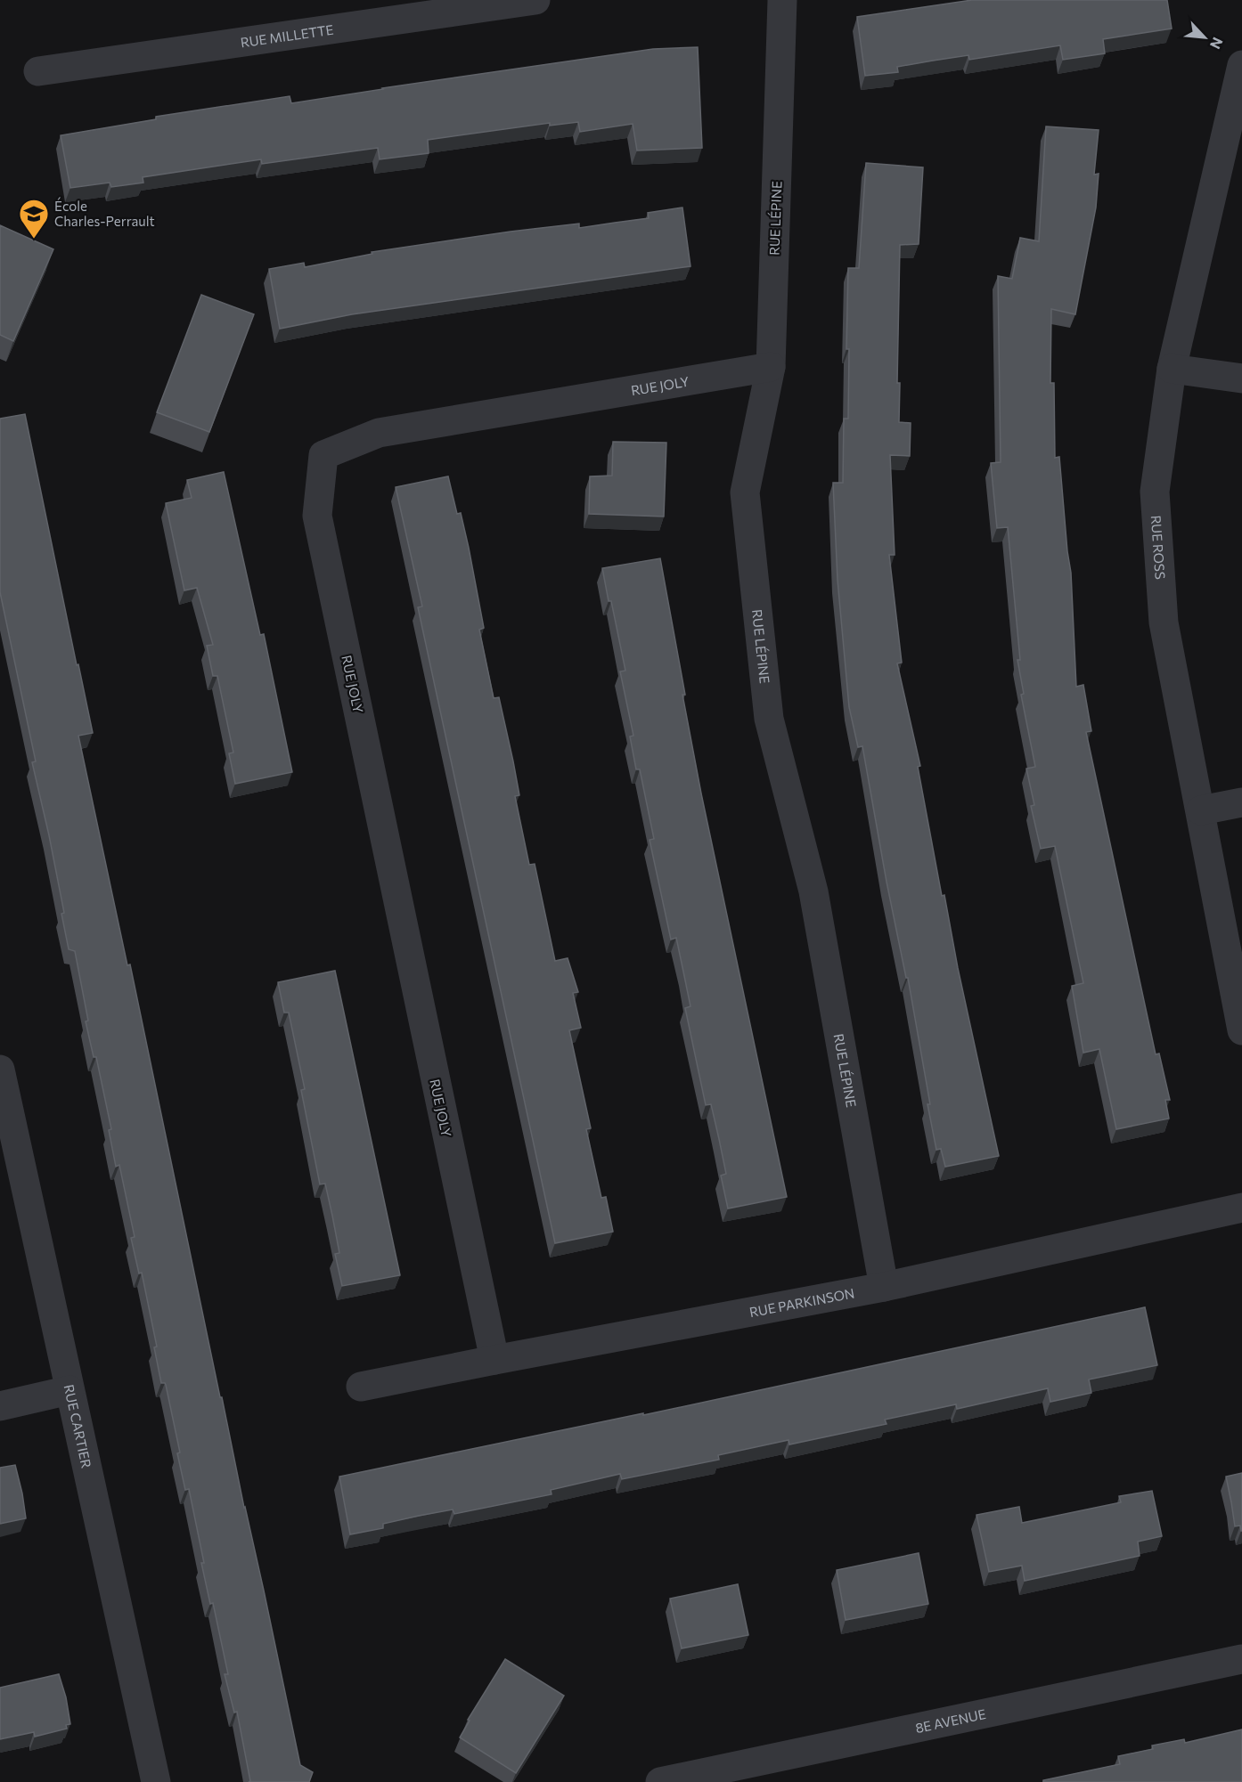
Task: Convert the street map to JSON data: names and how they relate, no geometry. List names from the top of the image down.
{
  "streets": {
    "street": [
      "RUE MILLETTE",
      "RUE LÉPINE",
      "RUE JOLY",
      "RUE ROSS",
      "RUE PARKINSON",
      "RUE CARTIER",
      "8E AVENUE"
    ]
  },
  "crossings": [
    ["RUE LÉPINE", "RUE JOLY"],
    ["RUE LÉPINE", "RUE PARKINSON"],
    ["RUE JOLY", "RUE PARKINSON"]
  ],
  "places": {
    "school or university": ["École Charles-Perrault"]
  },
  "north": "bottom right"
}
